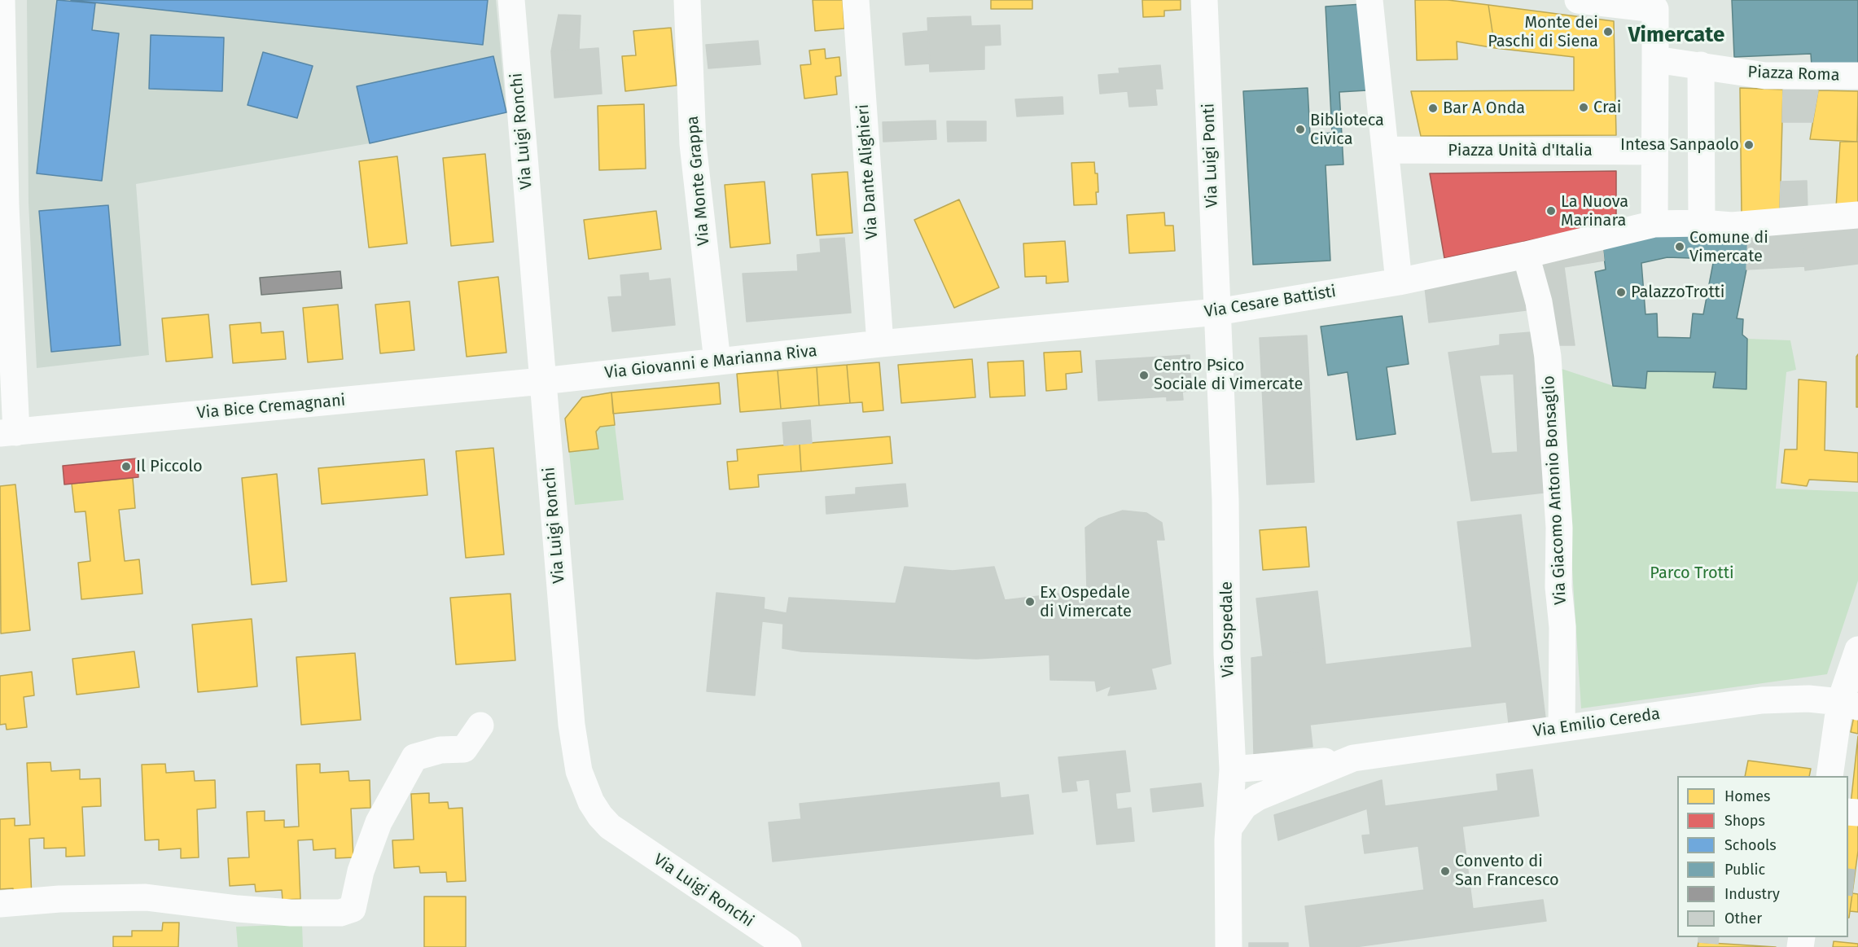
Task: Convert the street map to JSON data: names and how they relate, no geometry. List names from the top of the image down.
{
  "streets": {
    "street": [
      "Piazza Roma",
      "Via Luigi Ronchi",
      "Piazza Unità d'Italia",
      "Via Luigi Ponti",
      "Via Dante Alighieri",
      "Via Monte Grappa",
      "Via Cesare Battisti",
      "Via Giovanni e Marianna Riva",
      "Via Bice Cremagnani",
      "Via Giacomo Antonio Bonsaglio",
      "Via Ospedale",
      "Via Emilio Cereda"
    ]
  },
  "crossings": [
    ["Via Luigi Ronchi", "Via Giovanni e Marianna Riva"],
    ["Via Luigi Ronchi", "Via Bice Cremagnani"],
    ["Via Luigi Ponti", "Via Cesare Battisti"],
    ["Via Luigi Ponti", "Via Ospedale"],
    ["Via Dante Alighieri", "Via Cesare Battisti"],
    ["Via Dante Alighieri", "Via Giovanni e Marianna Riva"],
    ["Via Monte Grappa", "Via Giovanni e Marianna Riva"],
    ["Via Cesare Battisti", "Via Giovanni e Marianna Riva"],
    ["Via Cesare Battisti", "Via Giacomo Antonio Bonsaglio"],
    ["Via Cesare Battisti", "Via Ospedale"],
    ["Via Giovanni e Marianna Riva", "Via Bice Cremagnani"],
    ["Via Giacomo Antonio Bonsaglio", "Via Emilio Cereda"],
    ["Via Ospedale", "Via Emilio Cereda"]
  ],
  "districts": ["Vimercate"],
  "parks": ["Parco Trotti"],
  "places": [
    "Monte dei Paschi di Siena",
    "Crai",
    "Bar A Onda",
    "Biblioteca Civica",
    "Intesa Sanpaolo",
    "La Nuova Marinara",
    "Comune di Vimercate",
    "PalazzoTrotti",
    "Centro Psico Sociale di Vimercate",
    "Il Piccolo",
    "Ex Ospedale di Vimercate",
    "Convento di San Francesco"
  ],
  "legend": [
    "Homes",
    "Shops",
    "Schools",
    "Public",
    "Industry",
    "Other"
  ]
}
